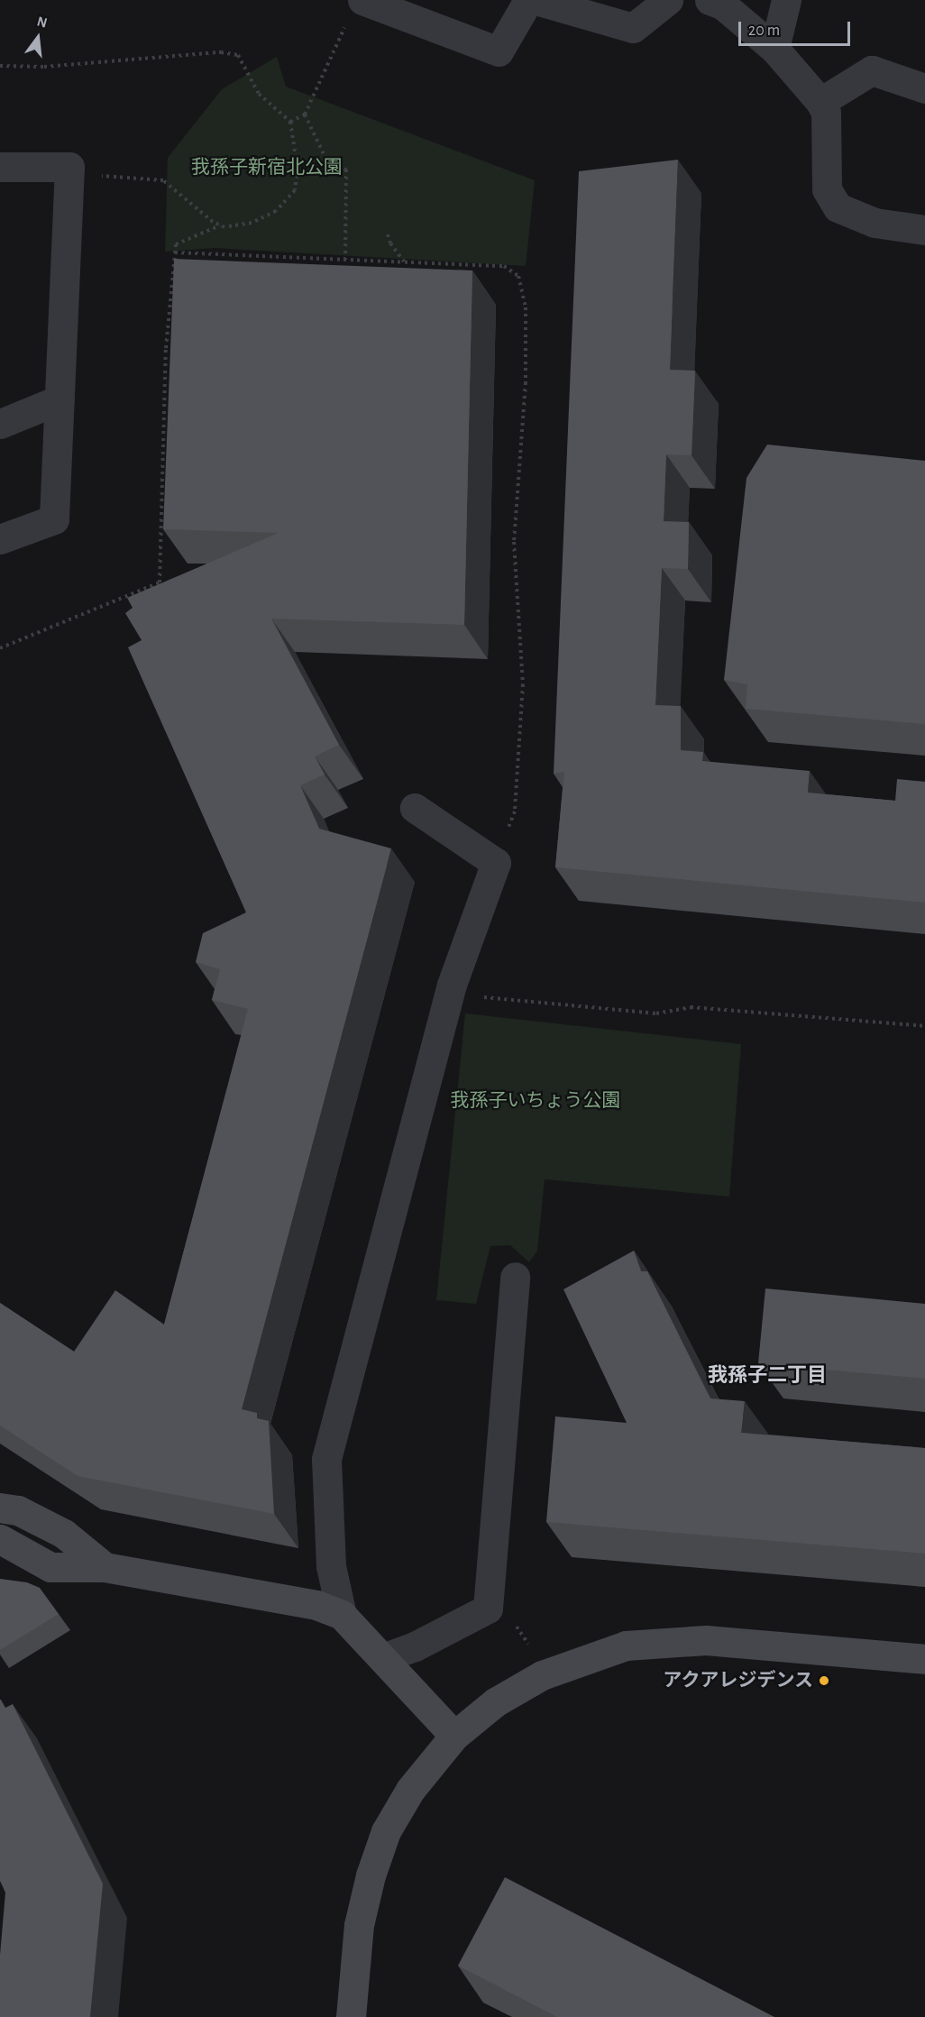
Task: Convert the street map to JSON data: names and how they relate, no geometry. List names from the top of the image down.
{
  "districts": ["我孫子二丁目"],
  "parks": ["我孫子新宿北公園", "我孫子いちょう公園"],
  "places": ["アクアレジデンス"],
  "scale_bar": "20 m",
  "north": "top"
}
